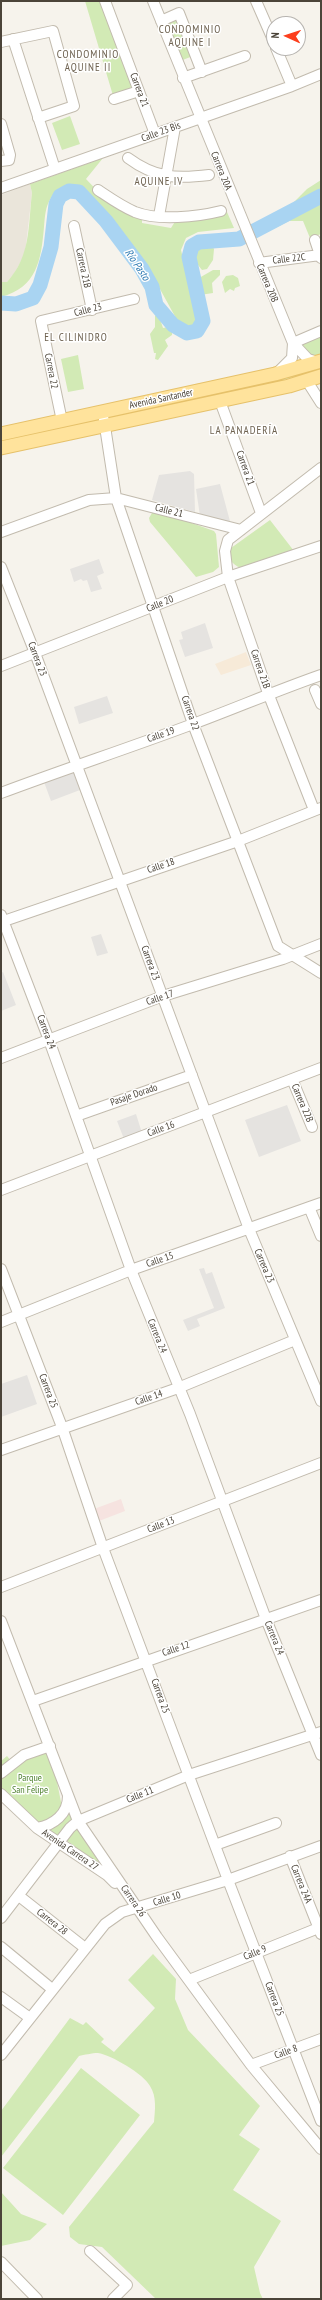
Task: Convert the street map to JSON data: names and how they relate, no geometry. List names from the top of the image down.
{
  "streets": {
    "main road": ["Avenida Santander"],
    "street": [
      "Carrera 21",
      "Calle 23 Bis",
      "Carrera 20A",
      "Calle 22C",
      "Carrera 21B",
      "Carrera 20B",
      "Calle 23",
      "Carrera 22",
      "Calle 21",
      "Calle 20",
      "Carrera 23",
      "Calle 19",
      "Calle 18",
      "Calle 17",
      "Carrera 24",
      "Pasaje Dorado",
      "Carrera 22B",
      "Calle 16",
      "Calle 15",
      "Carrera 25",
      "Calle 14",
      "Calle 13",
      "Calle 12",
      "Calle 11",
      "Avenida Carrera 27",
      "Carrera 24A",
      "Calle 10",
      "Carrera 26",
      "Carrera 28",
      "Calle 9",
      "Calle 8"
    ]
  },
  "crossings": [
    ["Carrera 21", "Calle 23 Bis"],
    ["Carrera 21", "Avenida Santander"],
    ["Calle 23 Bis", "Carrera 20A"],
    ["Carrera 20A", "Carrera 20B"],
    ["Calle 22C", "Carrera 20B"],
    ["Carrera 21B", "Calle 23"],
    ["Carrera 21B", "Calle 21"],
    ["Carrera 21B", "Calle 20"],
    ["Carrera 21B", "Calle 19"],
    ["Carrera 21B", "Calle 18"],
    ["Carrera 20B", "Avenida Santander"],
    ["Calle 23", "Carrera 22"],
    ["Carrera 22", "Avenida Santander"],
    ["Carrera 22", "Calle 21"],
    ["Carrera 22", "Calle 20"],
    ["Carrera 22", "Calle 19"],
    ["Carrera 22", "Calle 18"],
    ["Carrera 22", "Calle 17"],
    ["Calle 20", "Carrera 23"],
    ["Carrera 23", "Calle 19"],
    ["Carrera 23", "Calle 18"],
    ["Carrera 23", "Calle 17"],
    ["Carrera 23", "Pasaje Dorado"],
    ["Carrera 23", "Calle 16"],
    ["Carrera 23", "Calle 15"],
    ["Carrera 23", "Calle 14"],
    ["Calle 18", "Carrera 24"],
    ["Calle 17", "Carrera 24"],
    ["Carrera 24", "Pasaje Dorado"],
    ["Carrera 24", "Calle 16"],
    ["Carrera 24", "Calle 15"],
    ["Carrera 24", "Calle 14"],
    ["Carrera 24", "Calle 13"],
    ["Carrera 24", "Calle 12"],
    ["Carrera 24", "Calle 11"],
    ["Carrera 22B", "Calle 16"],
    ["Calle 15", "Carrera 25"],
    ["Carrera 25", "Calle 14"],
    ["Carrera 25", "Calle 13"],
    ["Carrera 25", "Calle 12"],
    ["Carrera 25", "Calle 11"],
    ["Carrera 25", "Calle 10"],
    ["Carrera 25", "Calle 9"],
    ["Carrera 25", "Calle 8"],
    ["Calle 12", "Carrera 26"],
    ["Calle 11", "Avenida Carrera 27"],
    ["Calle 11", "Carrera 26"],
    ["Calle 11", "Carrera 28"],
    ["Avenida Carrera 27", "Calle 10"],
    ["Avenida Carrera 27", "Carrera 26"],
    ["Carrera 24A", "Calle 10"],
    ["Carrera 24A", "Calle 9"],
    ["Calle 10", "Carrera 26"],
    ["Calle 10", "Carrera 28"],
    ["Carrera 26", "Calle 9"],
    ["Carrera 26", "Calle 8"]
  ],
  "districts": [
    "CONDOMINIO AQUINE I",
    "CONDOMINIO AQUINE II",
    "AQUINE IV",
    "EL CILINIDRO",
    "LA PANADERÍA"
  ],
  "water": ["Río Pasto"],
  "parks": ["Parque San Felipe"],
  "north": "left"
}
